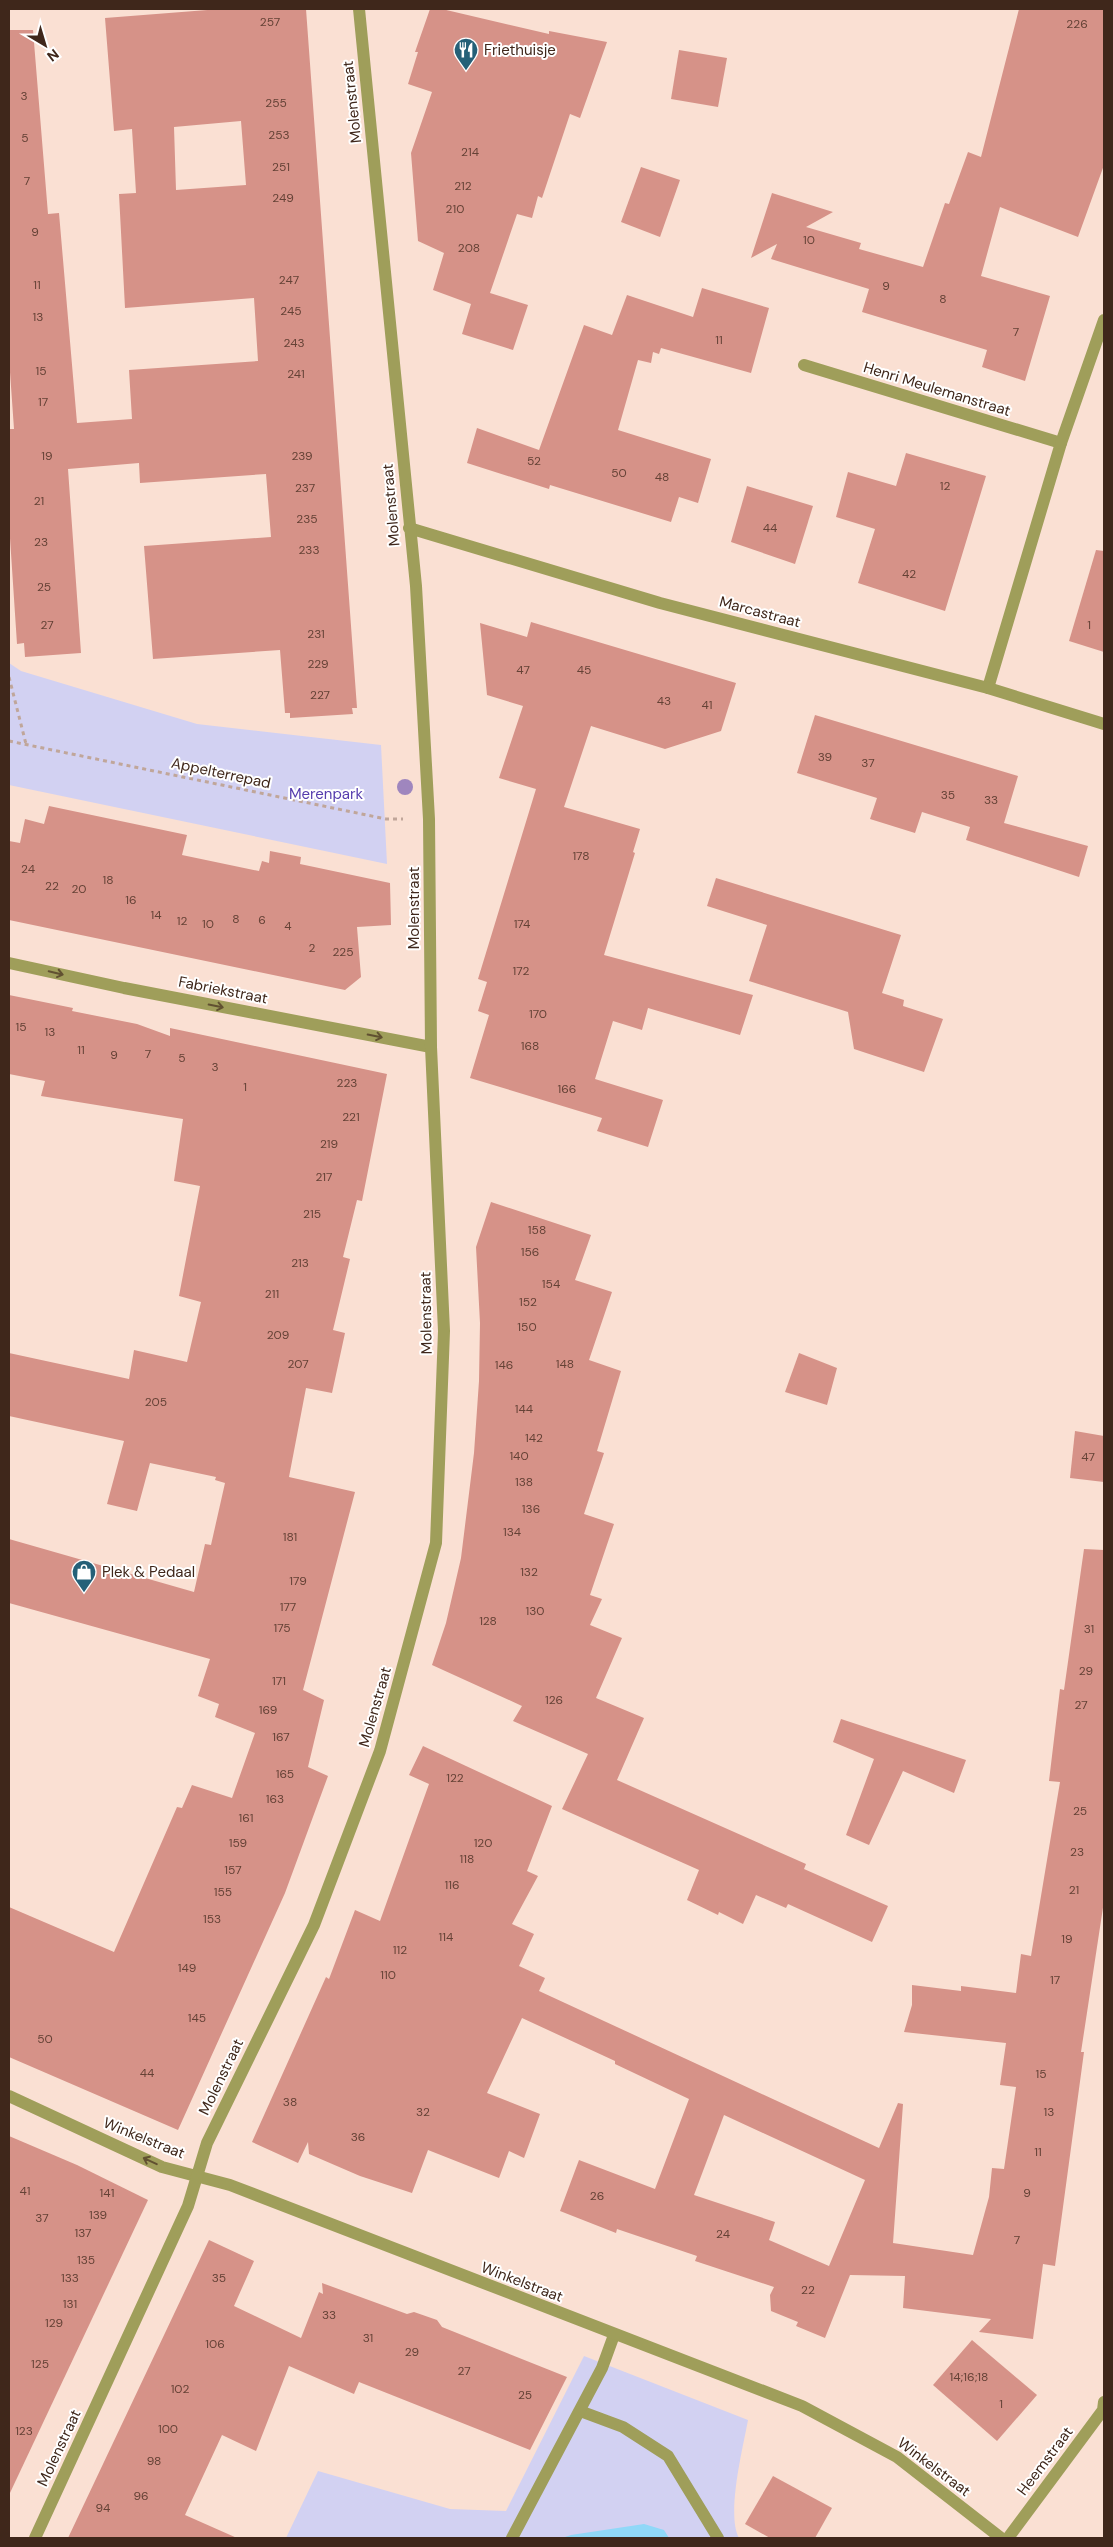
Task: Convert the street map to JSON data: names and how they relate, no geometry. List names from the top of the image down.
{
  "streets": {
    "street": [
      "Molenstraat",
      "Henri Meulemanstraat",
      "Marcastraat",
      "Fabriekstraat",
      "Winkelstraat",
      "Heemstraat"
    ],
    "path": ["Appelterrepad"]
  },
  "crossings": [
    ["Molenstraat", "Marcastraat"],
    ["Molenstraat", "Appelterrepad"],
    ["Molenstraat", "Fabriekstraat"],
    ["Molenstraat", "Winkelstraat"]
  ],
  "one_way": ["Fabriekstraat"],
  "parks": ["Merenpark"],
  "places": {
    "restaurant": ["Friethuisje"],
    "shop": ["Plek & Pedaal"]
  },
  "house_numbers": [
    "257",
    "226",
    "3",
    "255",
    "253",
    "5",
    "214",
    "251",
    "7",
    "212",
    "249",
    "210",
    "9",
    "10",
    "208",
    "247",
    "11",
    "9",
    "8",
    "245",
    "13",
    "7",
    "11",
    "243",
    "15",
    "241",
    "17",
    "19",
    "239",
    "52",
    "50",
    "48",
    "12",
    "237",
    "21",
    "235",
    "44",
    "23",
    "233",
    "42",
    "25",
    "27",
    "1",
    "231",
    "229",
    "47",
    "45",
    "227",
    "43",
    "41",
    "39",
    "37",
    "35",
    "33",
    "178",
    "24",
    "18",
    "22",
    "20",
    "16",
    "14",
    "8",
    "6",
    "12",
    "10",
    "174",
    "4",
    "2",
    "225",
    "172",
    "170",
    "15",
    "13",
    "168",
    "11",
    "7",
    "9",
    "5",
    "3",
    "223",
    "1",
    "166",
    "221",
    "219",
    "217",
    "215",
    "158",
    "156",
    "213",
    "154",
    "211",
    "152",
    "150",
    "209",
    "207",
    "148",
    "146",
    "205",
    "144",
    "142",
    "140",
    "47",
    "138",
    "136",
    "134",
    "181",
    "132",
    "179",
    "177",
    "130",
    "128",
    "175",
    "31",
    "29",
    "171",
    "126",
    "27",
    "169",
    "167",
    "165",
    "122",
    "163",
    "25",
    "161",
    "159",
    "120",
    "23",
    "118",
    "157",
    "116",
    "21",
    "155",
    "153",
    "114",
    "19",
    "112",
    "149",
    "110",
    "17",
    "145",
    "50",
    "44",
    "15",
    "38",
    "32",
    "13",
    "36",
    "11",
    "41",
    "141",
    "9",
    "26",
    "139",
    "37",
    "137",
    "24",
    "7",
    "135",
    "133",
    "35",
    "22",
    "131",
    "33",
    "129",
    "31",
    "106",
    "29",
    "125",
    "27",
    "14;16;18",
    "102",
    "25",
    "1",
    "100",
    "123",
    "98",
    "96",
    "94"
  ],
  "north": "bottom right"
}
